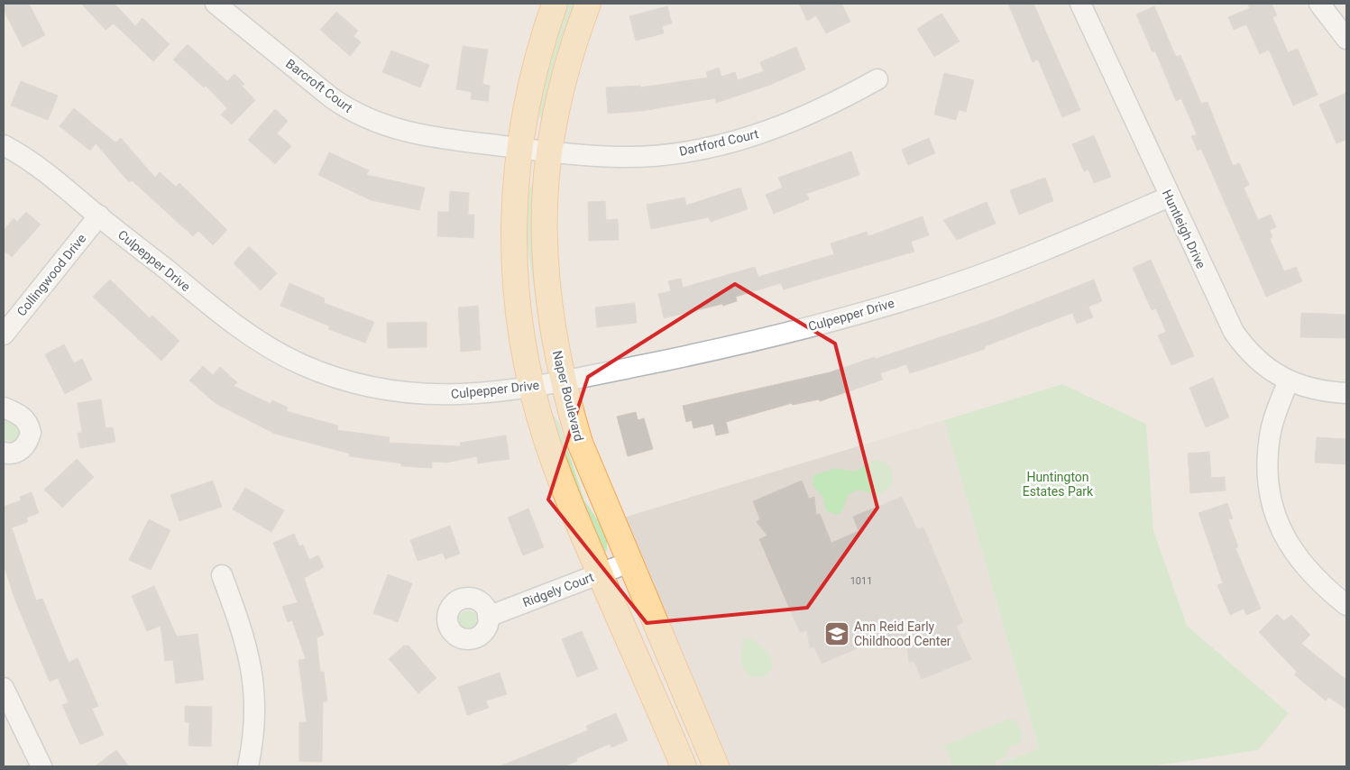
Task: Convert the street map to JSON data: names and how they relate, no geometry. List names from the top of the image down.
{
  "streets": {
    "main road": ["Naper Boulevard"],
    "street": [
      "Barcroft Court",
      "Dartford Court",
      "Huntleigh Drive",
      "Culpepper Drive",
      "Collingwood Drive",
      "Ridgely Court"
    ]
  },
  "crossings": [
    ["Barcroft Court", "Dartford Court"],
    ["Barcroft Court", "Naper Boulevard"],
    ["Dartford Court", "Naper Boulevard"],
    ["Huntleigh Drive", "Culpepper Drive"],
    ["Culpepper Drive", "Collingwood Drive"],
    ["Culpepper Drive", "Naper Boulevard"],
    ["Naper Boulevard", "Ridgely Court"]
  ],
  "parks": ["Huntington Estates Park"],
  "places": {
    "school or university": ["Ann Reid Early Childhood Center"]
  },
  "house_numbers": ["1011"]
}
